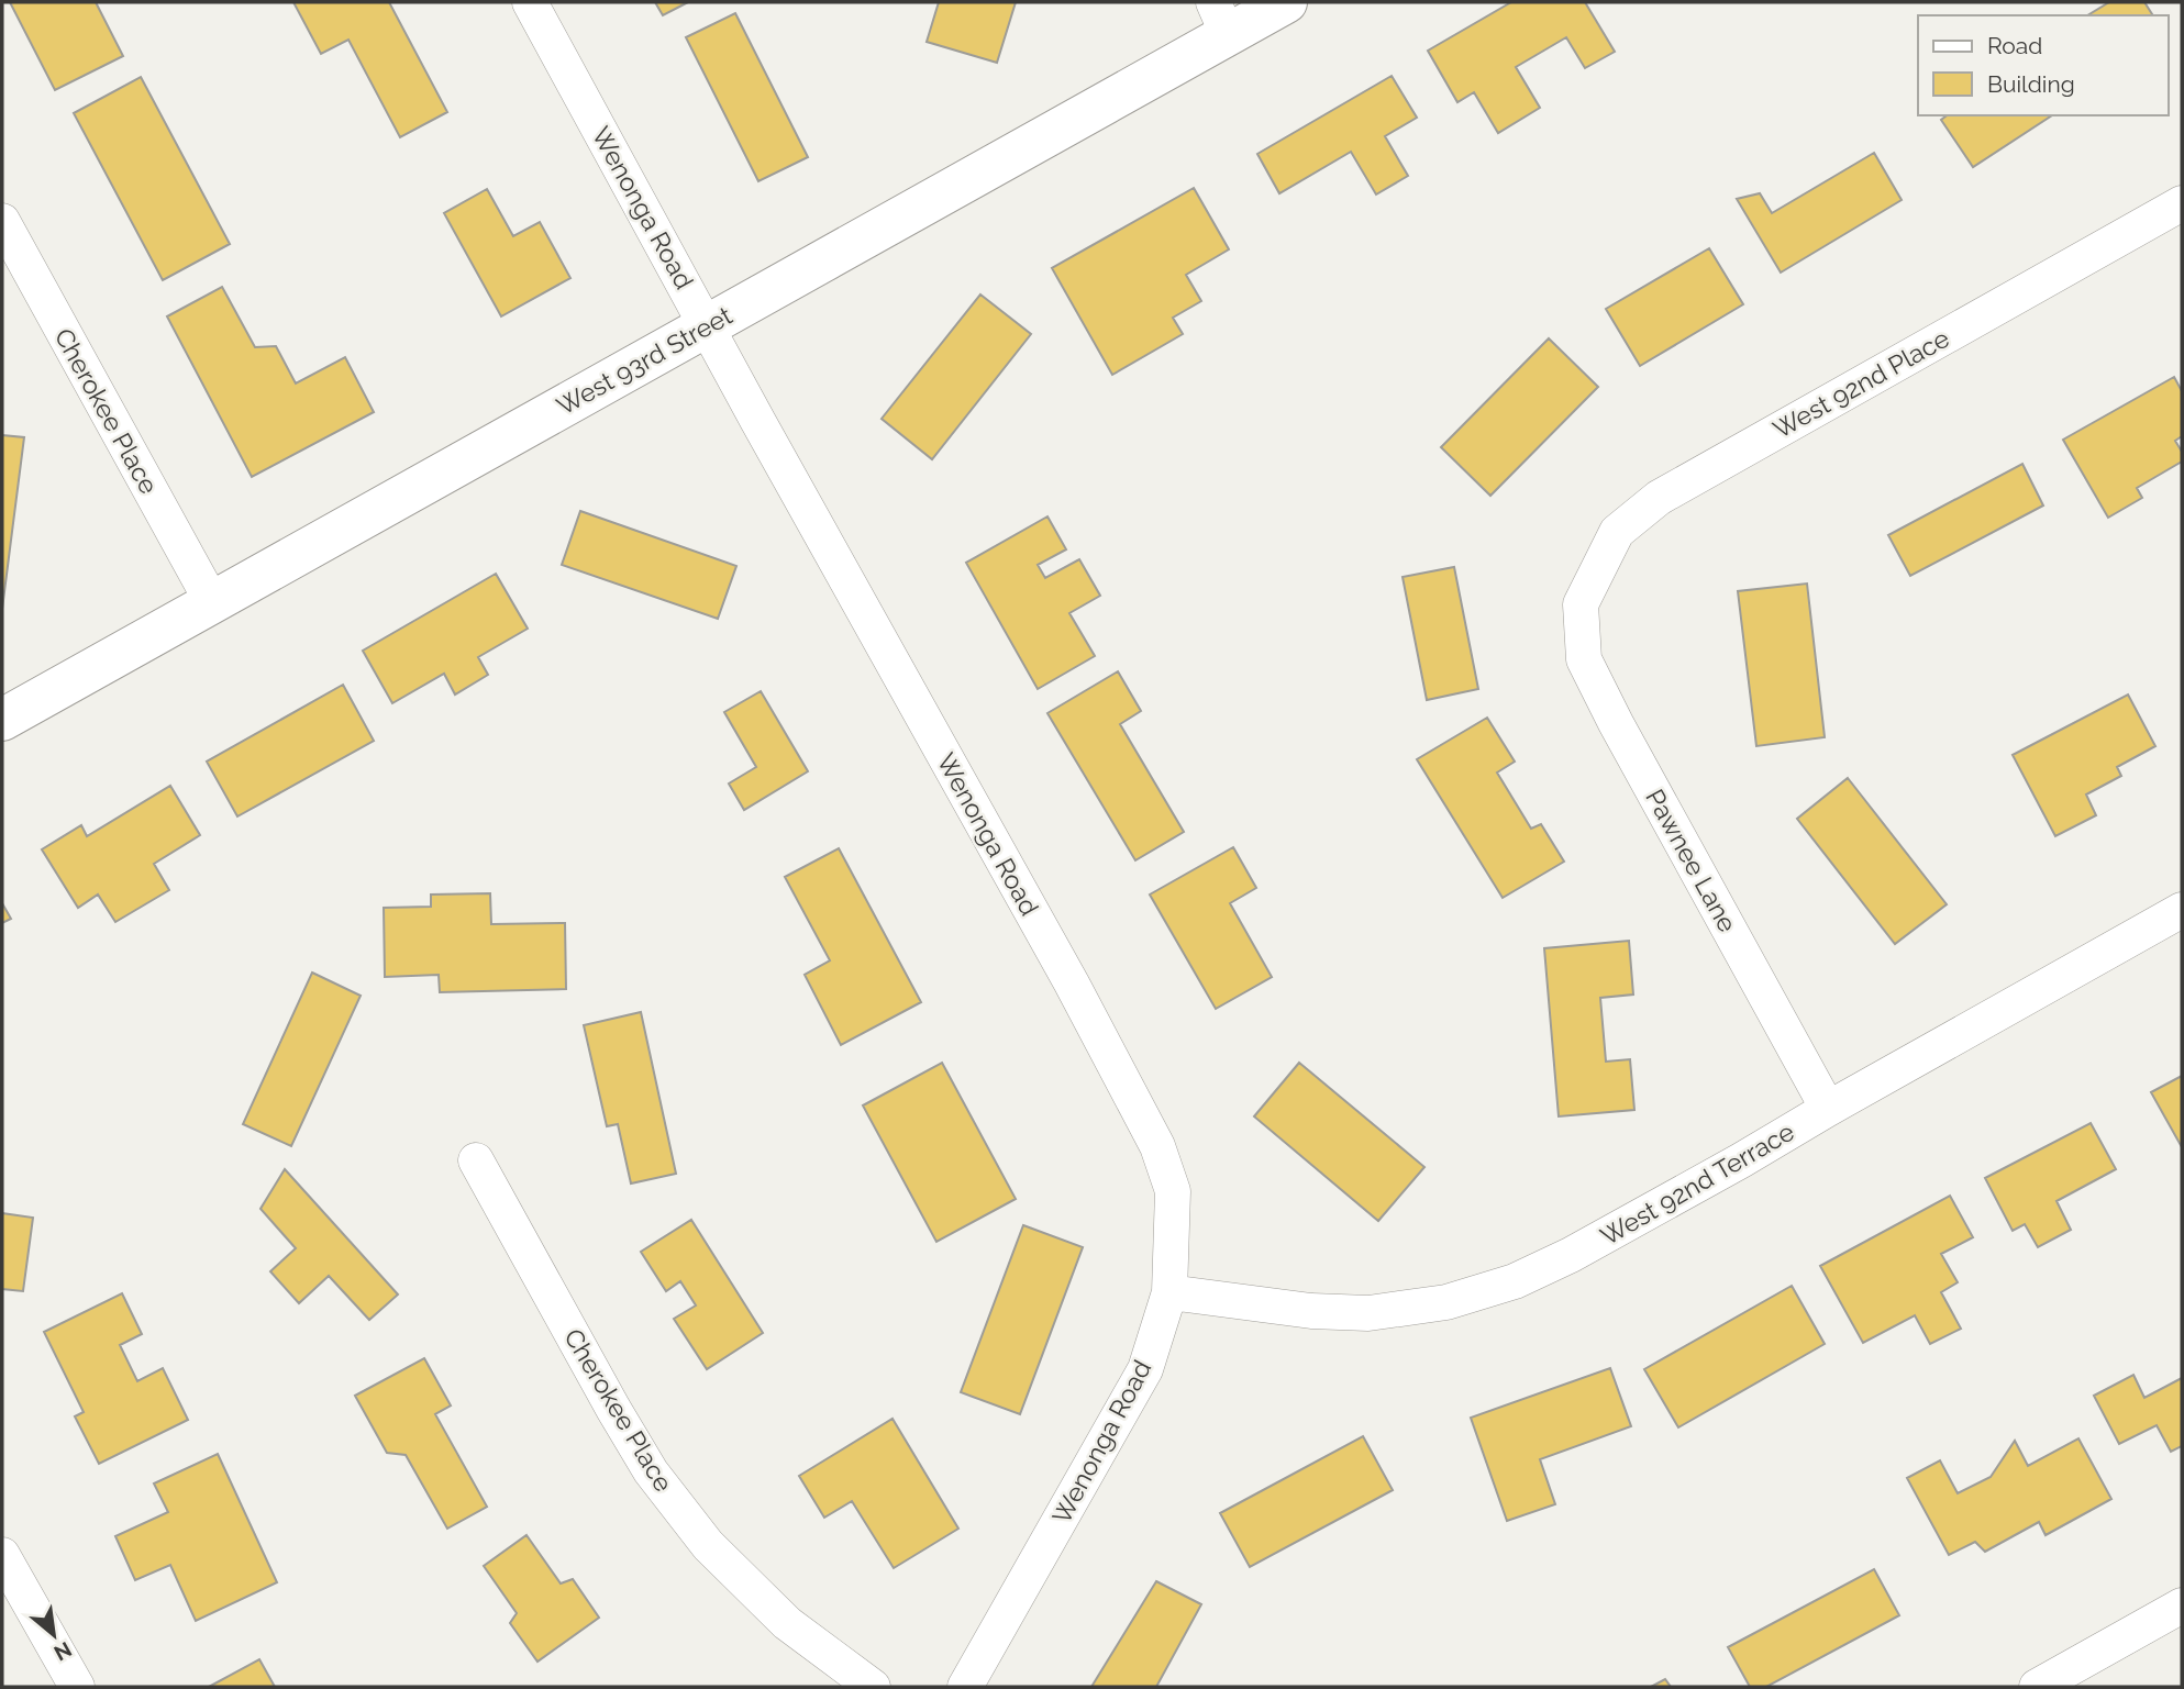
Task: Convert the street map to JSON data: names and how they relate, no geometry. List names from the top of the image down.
{
  "streets": {
    "street": [
      "Wenonga Road",
      "West 93rd Street",
      "West 92nd Place",
      "Cherokee Place",
      "Pawnee Lane",
      "West 92nd Terrace"
    ]
  },
  "crossings": [
    ["Wenonga Road", "West 93rd Street"],
    ["Wenonga Road", "West 92nd Terrace"],
    ["West 93rd Street", "Cherokee Place"],
    ["West 92nd Place", "Pawnee Lane"],
    ["Pawnee Lane", "West 92nd Terrace"]
  ],
  "legend": ["Road", "Building"],
  "north": "bottom right"
}
